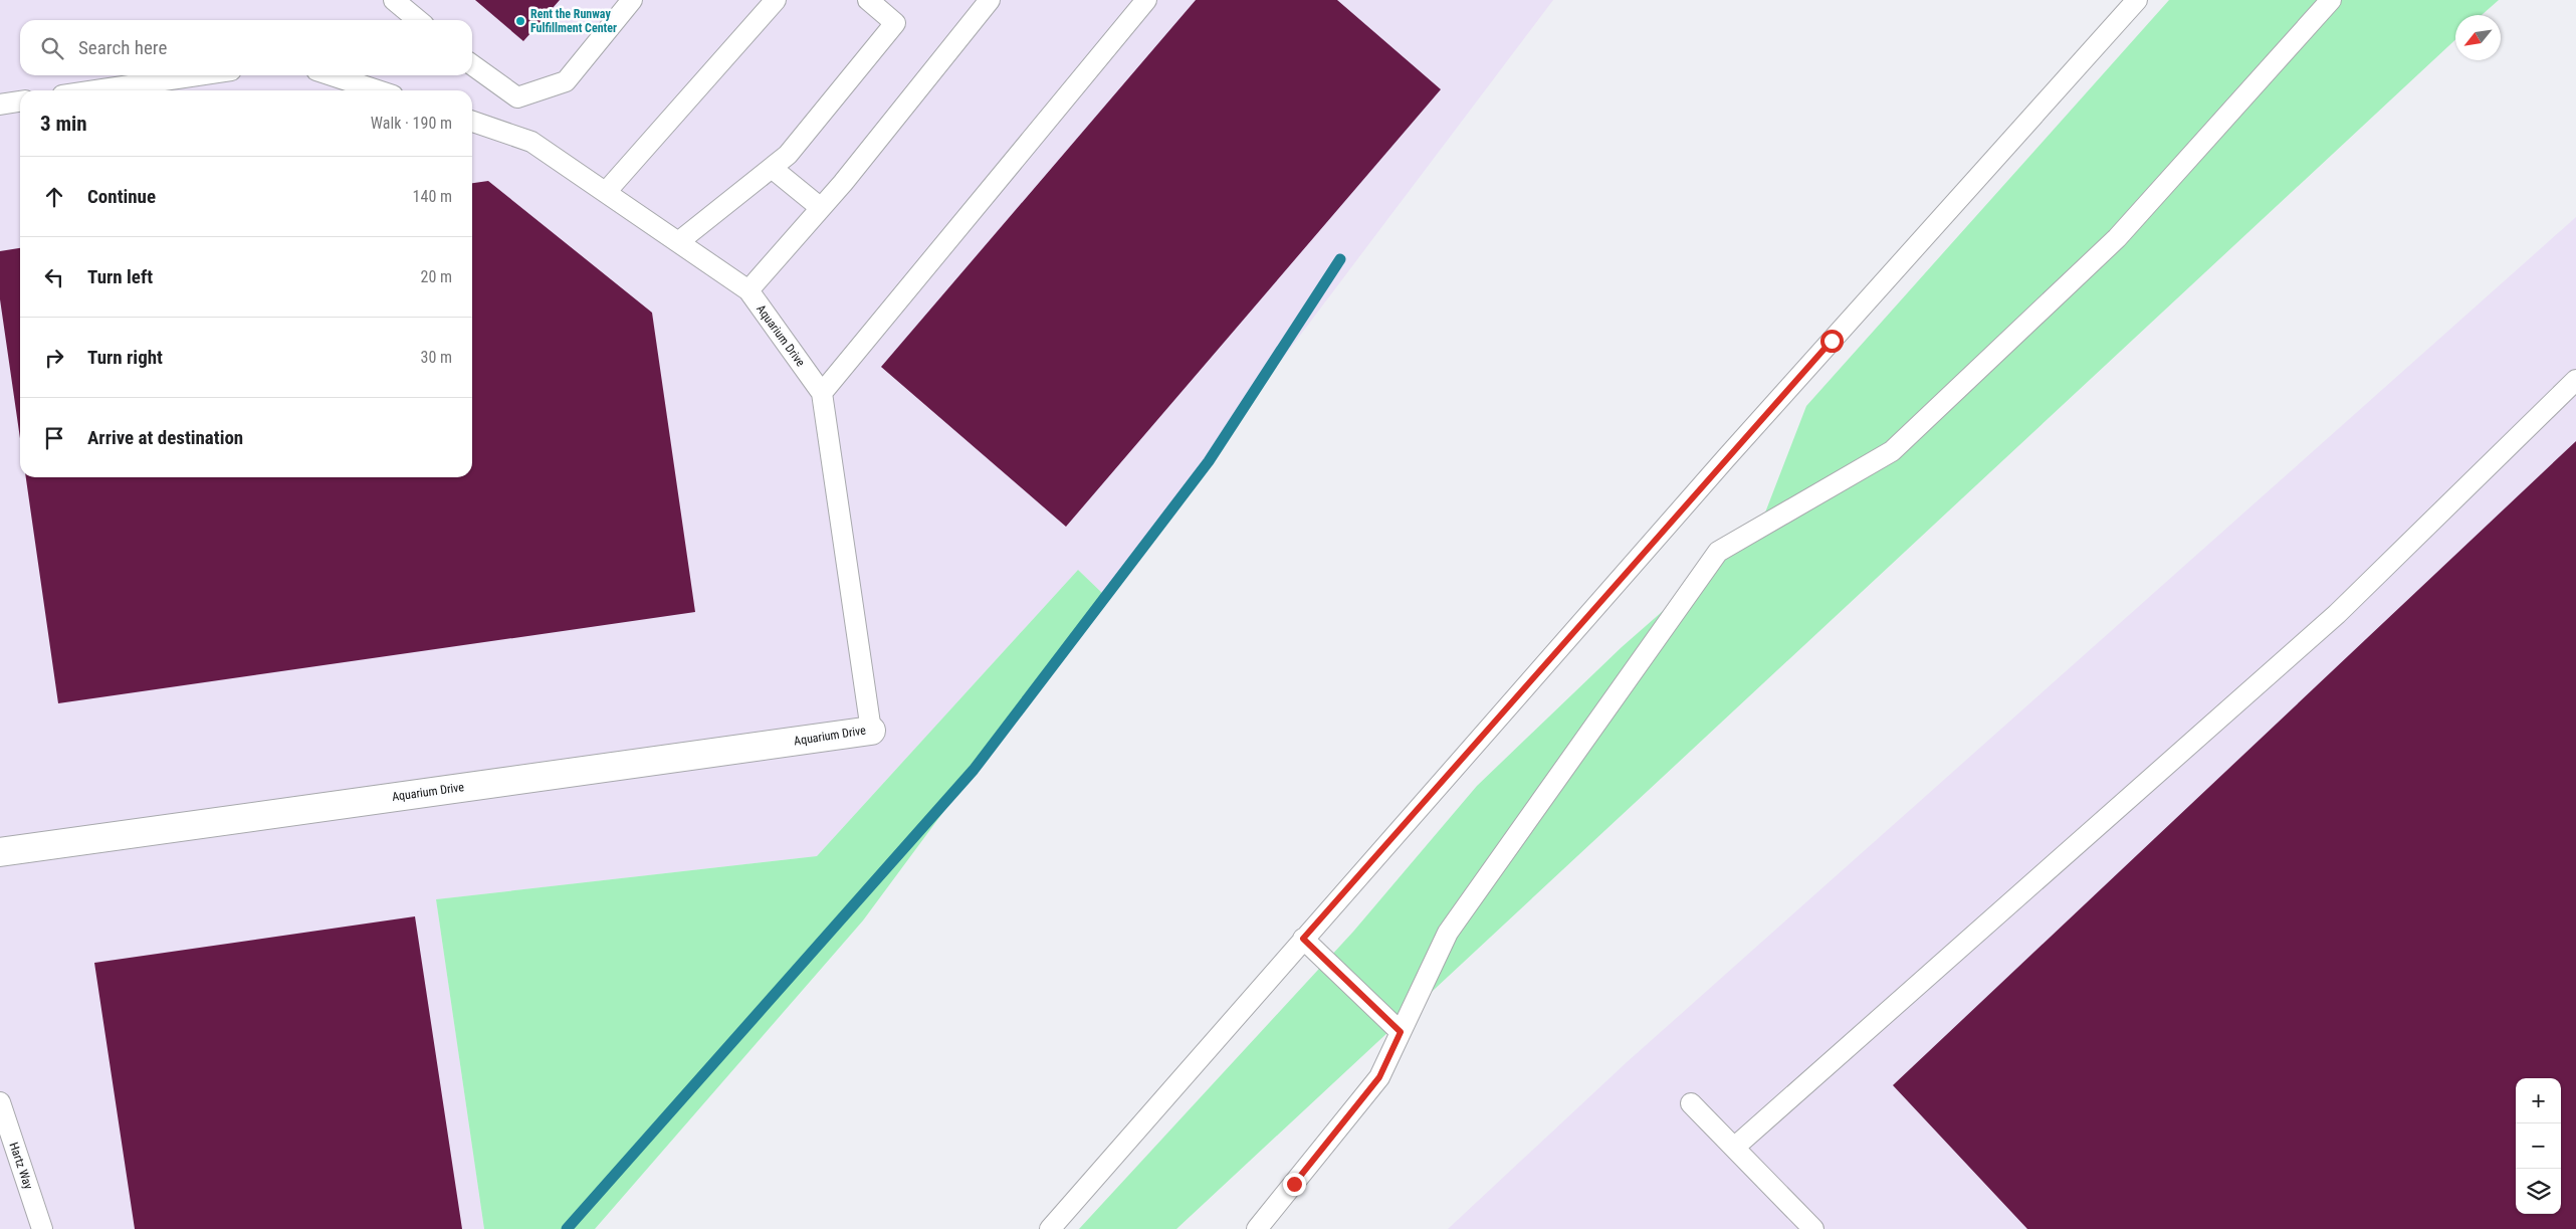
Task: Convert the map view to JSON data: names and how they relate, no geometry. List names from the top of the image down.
{
  "streets": {
    "street": ["Aquarium Drive"],
    "lane": ["Hartz Way"]
  },
  "places": ["Rent the Runway Fulfillment Center"],
  "north": "bottom left",
  "page": {
    "search": "Search here",
    "heading": ["3 min", "Walk · 190 m"],
    "list": [
      ["Continue", "140 m"],
      ["Turn left", "20 m"],
      ["Turn right", "30 m"],
      "Arrive at destination"
    ],
    "map_buttons": ["+", "−"]
  }
}
